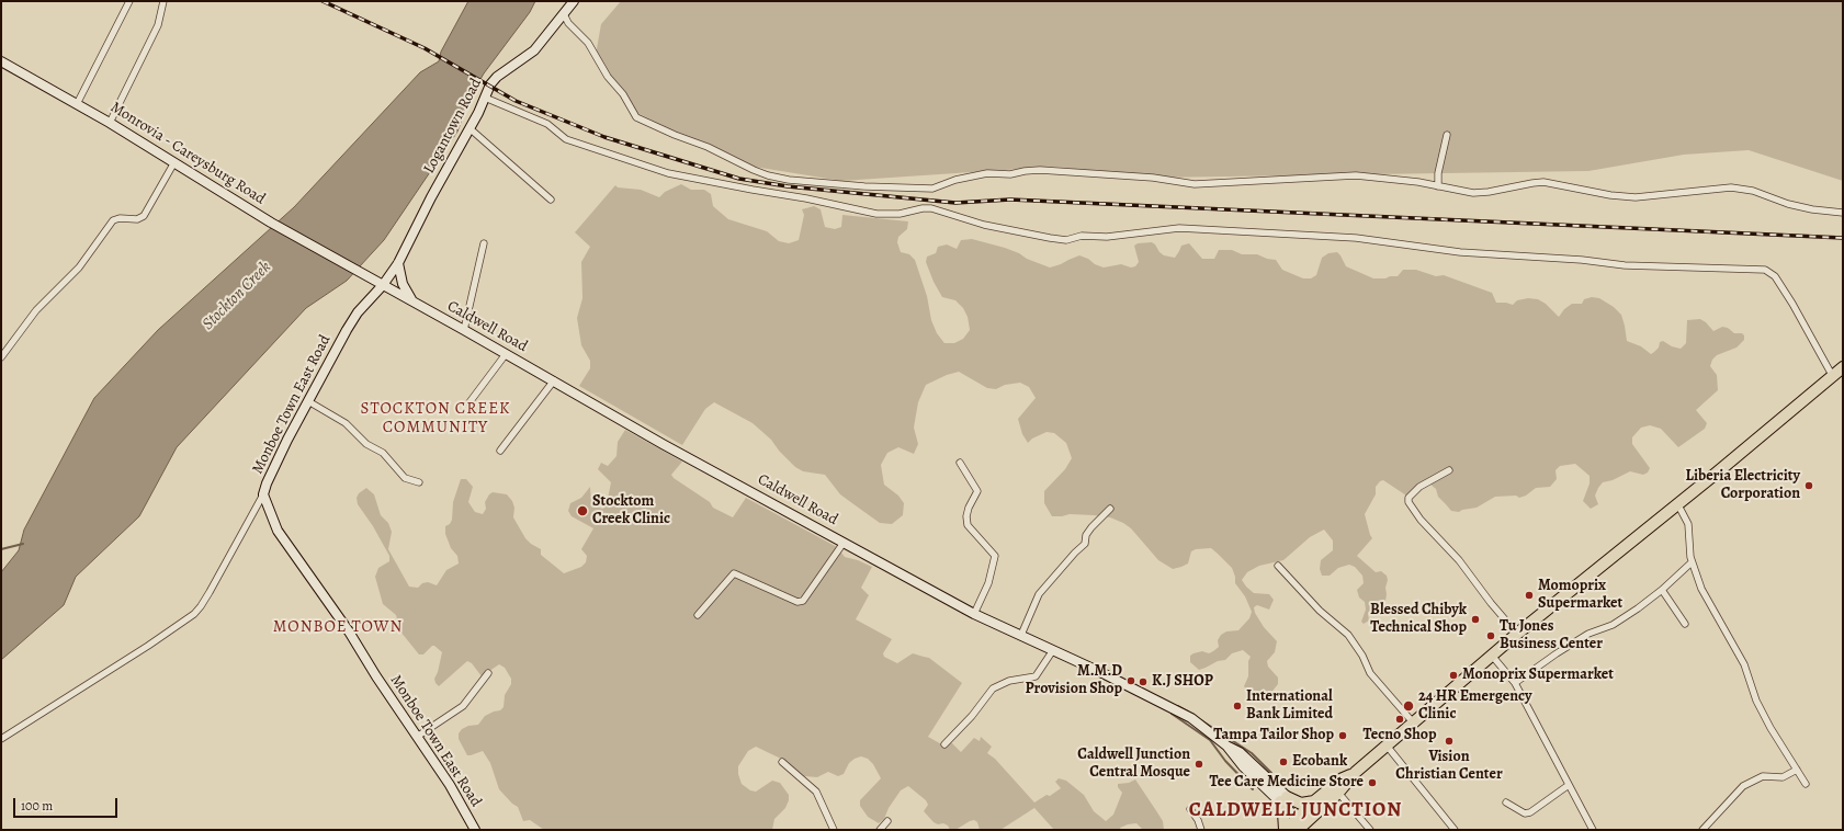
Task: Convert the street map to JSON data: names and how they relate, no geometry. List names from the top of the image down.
{
  "streets": {
    "main road": [
      "Logantown Road",
      "Monrovia - Careysburg Road",
      "Caldwell Road",
      "Monboe Town East Road"
    ]
  },
  "crossings": [
    ["Logantown Road", "Caldwell Road"],
    ["Logantown Road", "Monboe Town East Road"],
    ["Monrovia - Careysburg Road", "Caldwell Road"],
    ["Caldwell Road", "Monboe Town East Road"]
  ],
  "districts": ["STOCKTON CREEK COMMUNITY", "MONBOE TOWN", "CALDWELL JUNCTION"],
  "water": ["Stockton Creek"],
  "places": [
    "Liberia Electricity Corporation",
    "Stocktom Creek Clinic",
    "Momoprix Supermarket",
    "Blessed Chibyk Technical Shop",
    "Tu Jones Business Center",
    "Monoprix Supermarket",
    "M.M.D Provision Shop",
    "K.J SHOP",
    "International Bank Limited",
    "24 HR Emergency Clinic",
    "Tecno Shop",
    "Tampa Tailor Shop",
    "Vision Christian Center",
    "Ecobank",
    "Caldwell Junction Central Mosque",
    "Tee Care Medicine Store"
  ],
  "scale_bar": "100 m"
}
